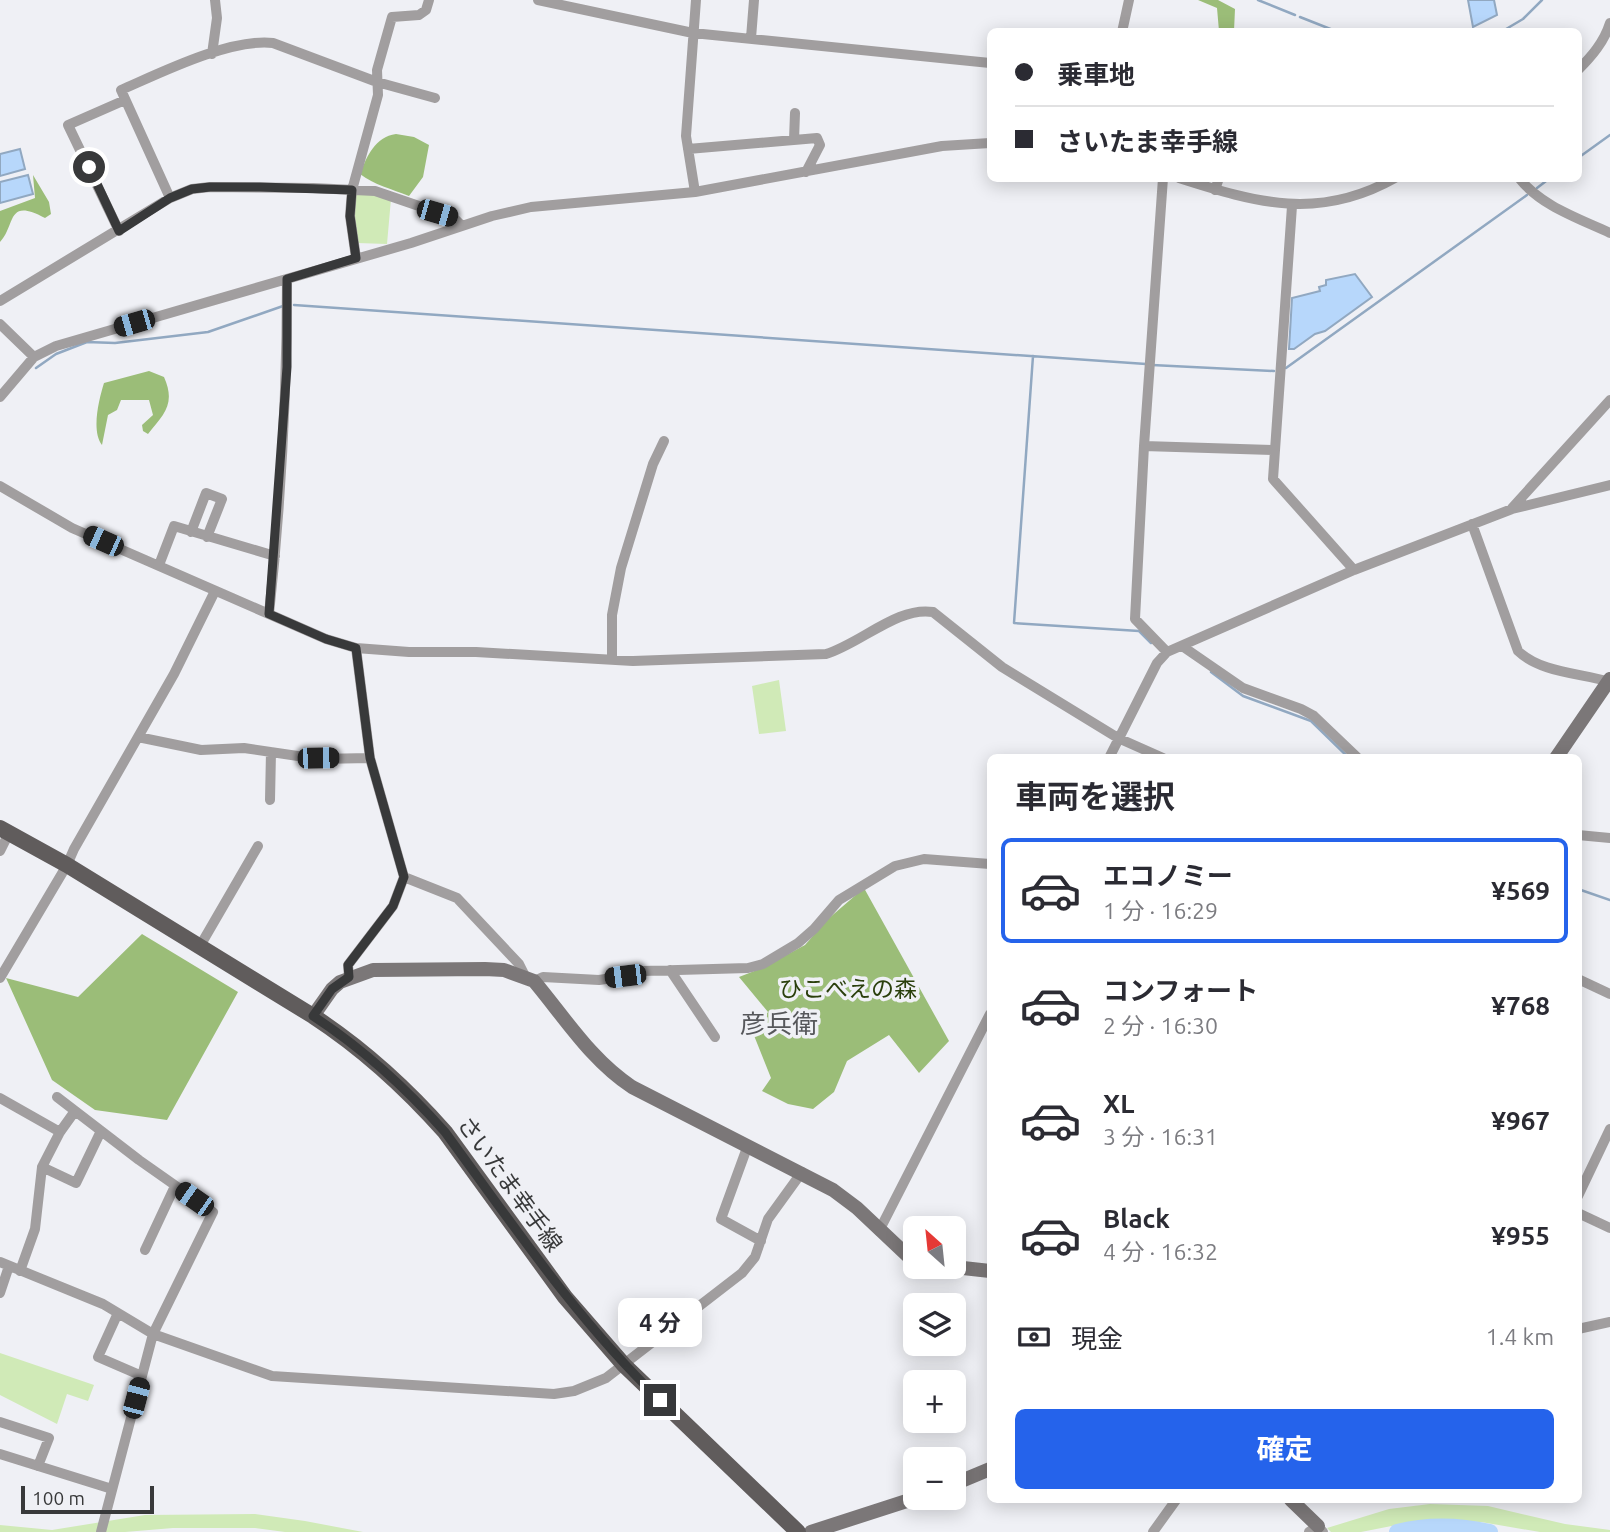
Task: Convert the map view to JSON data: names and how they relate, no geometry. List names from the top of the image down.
{
  "streets": {
    "main road": ["さいたま幸手線"]
  },
  "districts": ["彦兵衛"],
  "parks": ["ひこべえの森"],
  "scale_bar": "100 m",
  "north": "top left",
  "page": {
    "banner": ["乗車地", "さいたま幸手線"],
    "heading": "車両を選択",
    "list": [
      {
        "name": "エコノミー",
        "note": "1 分 · 16:29",
        "value": "¥569"
      },
      {
        "name": "コンフォート",
        "note": "2 分 · 16:30",
        "value": "¥768"
      },
      {
        "name": "XL",
        "note": "3 分 · 16:31",
        "value": "¥967"
      },
      {
        "name": "Black",
        "note": "4 分 · 16:32",
        "value": "¥955"
      }
    ],
    "map_buttons": ["+", "−"],
    "bubble": "4 分",
    "pay": ["現金", "1.4 km"],
    "buttons": "確定",
    "scale": "100 m"
  }
}
